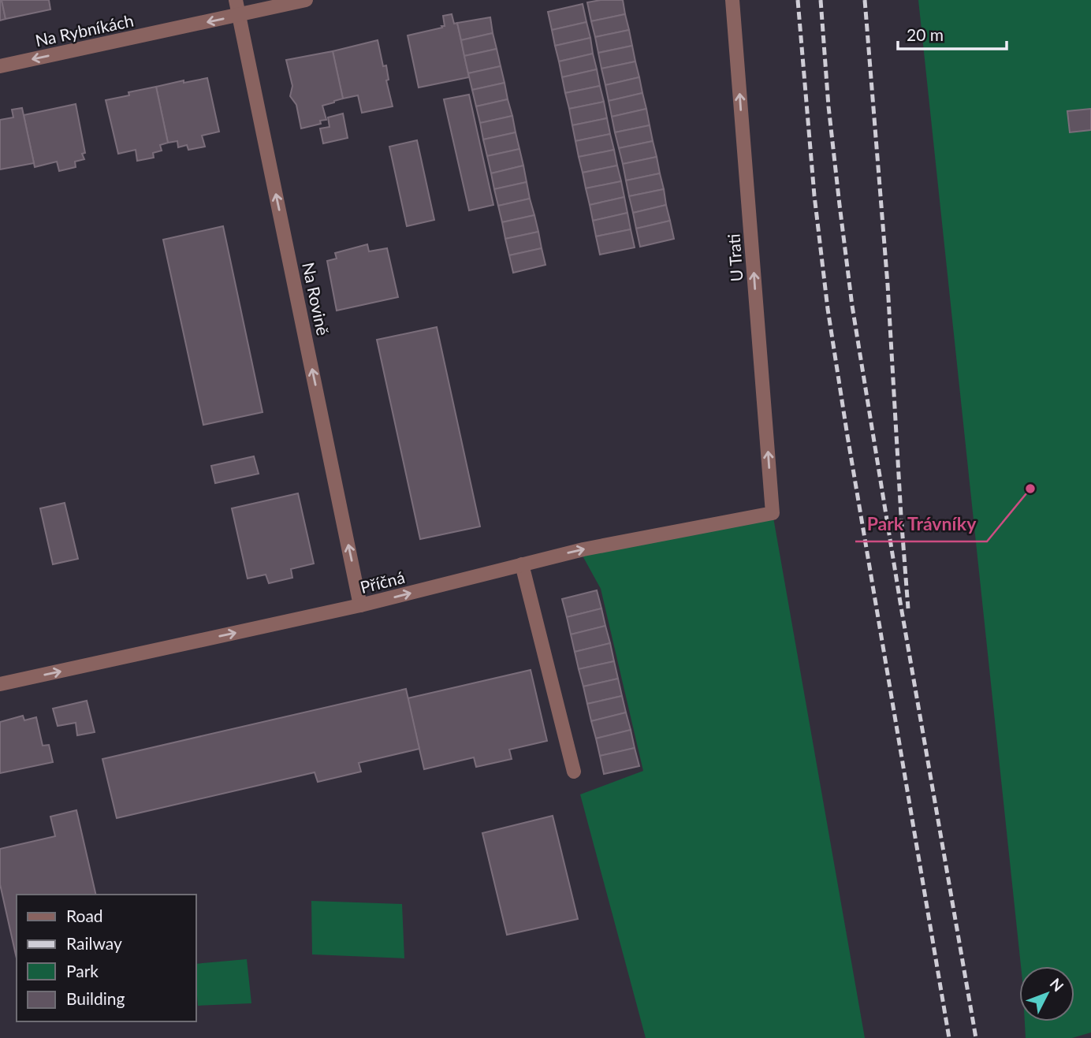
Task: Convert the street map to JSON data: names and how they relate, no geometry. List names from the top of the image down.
{
  "streets": {
    "street": [
      "Na Rybníkách",
      "U Trati",
      "Na Rovině",
      "Příčná"
    ]
  },
  "crossings": [
    ["Na Rybníkách", "Na Rovině"],
    ["U Trati", "Příčná"],
    ["Na Rovině", "Příčná"]
  ],
  "one_way": [
    "Na Rybníkách",
    "U Trati",
    "Na Rovině",
    "Příčná"
  ],
  "places": ["Park Trávníky"],
  "legend": [
    "Road",
    "Railway",
    "Park",
    "Building"
  ],
  "scale_bar": "20 m",
  "north": "top right"
}
